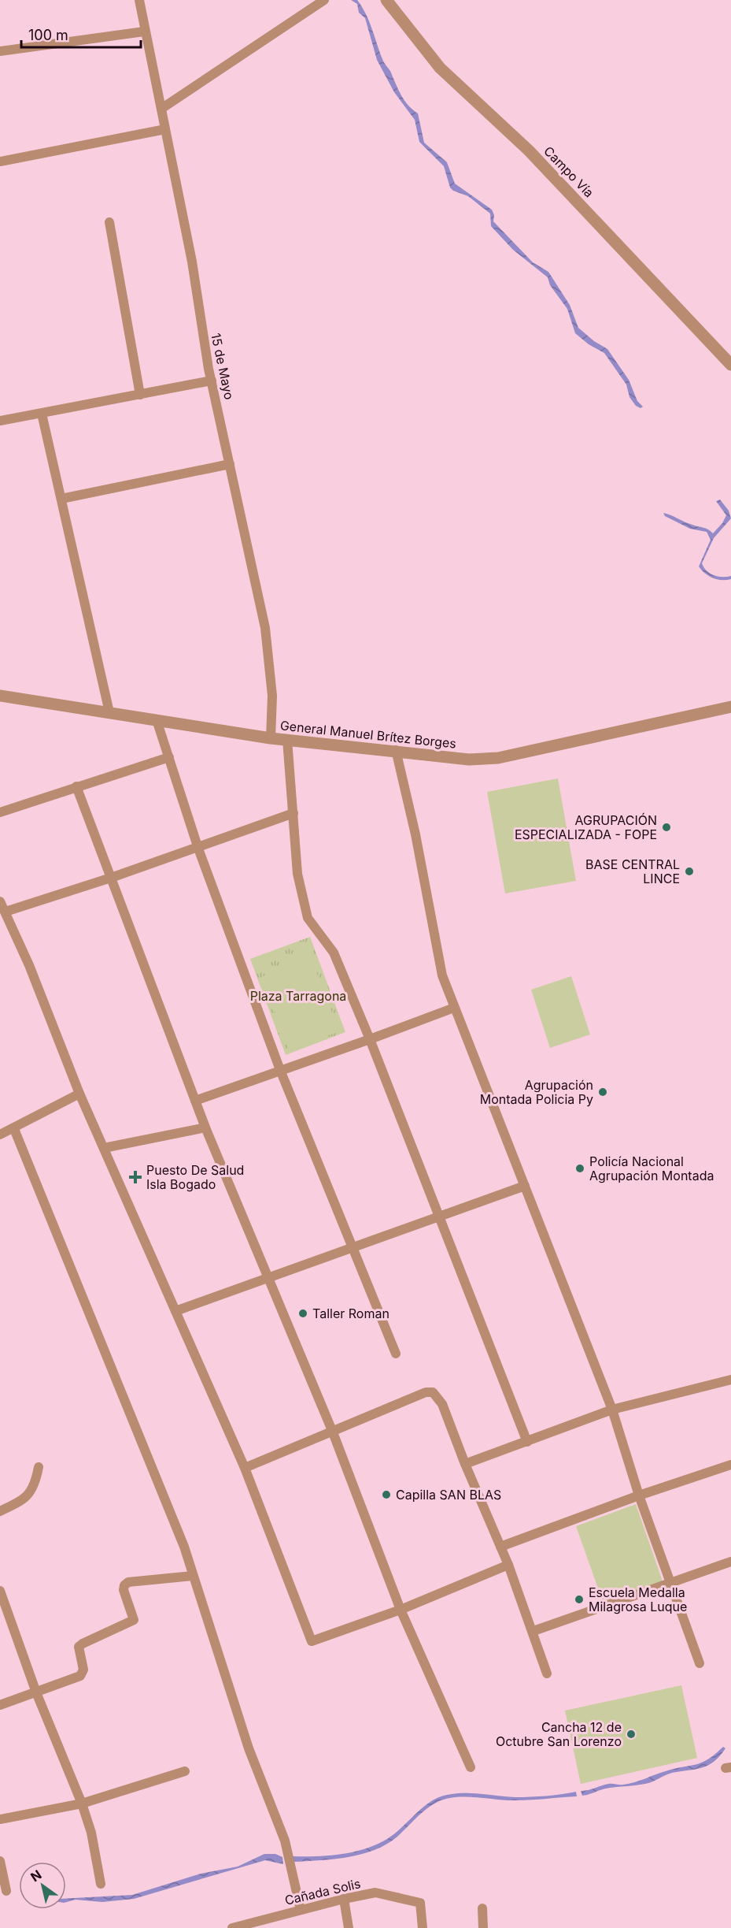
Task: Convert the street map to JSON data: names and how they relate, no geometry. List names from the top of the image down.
{
  "streets": {
    "street": [
      "Campo Vía",
      "15 de Mayo",
      "General Manuel Brítez Borges",
      "Cañada Solis"
    ]
  },
  "crossings": [
    ["15 de Mayo", "General Manuel Brítez Borges"]
  ],
  "parks": ["Plaza Tarragona"],
  "places": {
    "other": [
      "AGRUPACIÓN ESPECIALIZADA - FOPE",
      "BASE CENTRAL LINCE",
      "Agrupación Montada Policia Py",
      "Policía Nacional Agrupación Montada",
      "Taller Roman",
      "Capilla SAN BLAS",
      "Escuela Medalla Milagrosa Luque",
      "Cancha 12 de Octubre San Lorenzo"
    ],
    "health": ["Puesto De Salud Isla Bogado"]
  },
  "scale_bar": "100 m",
  "north": "top left"
}
